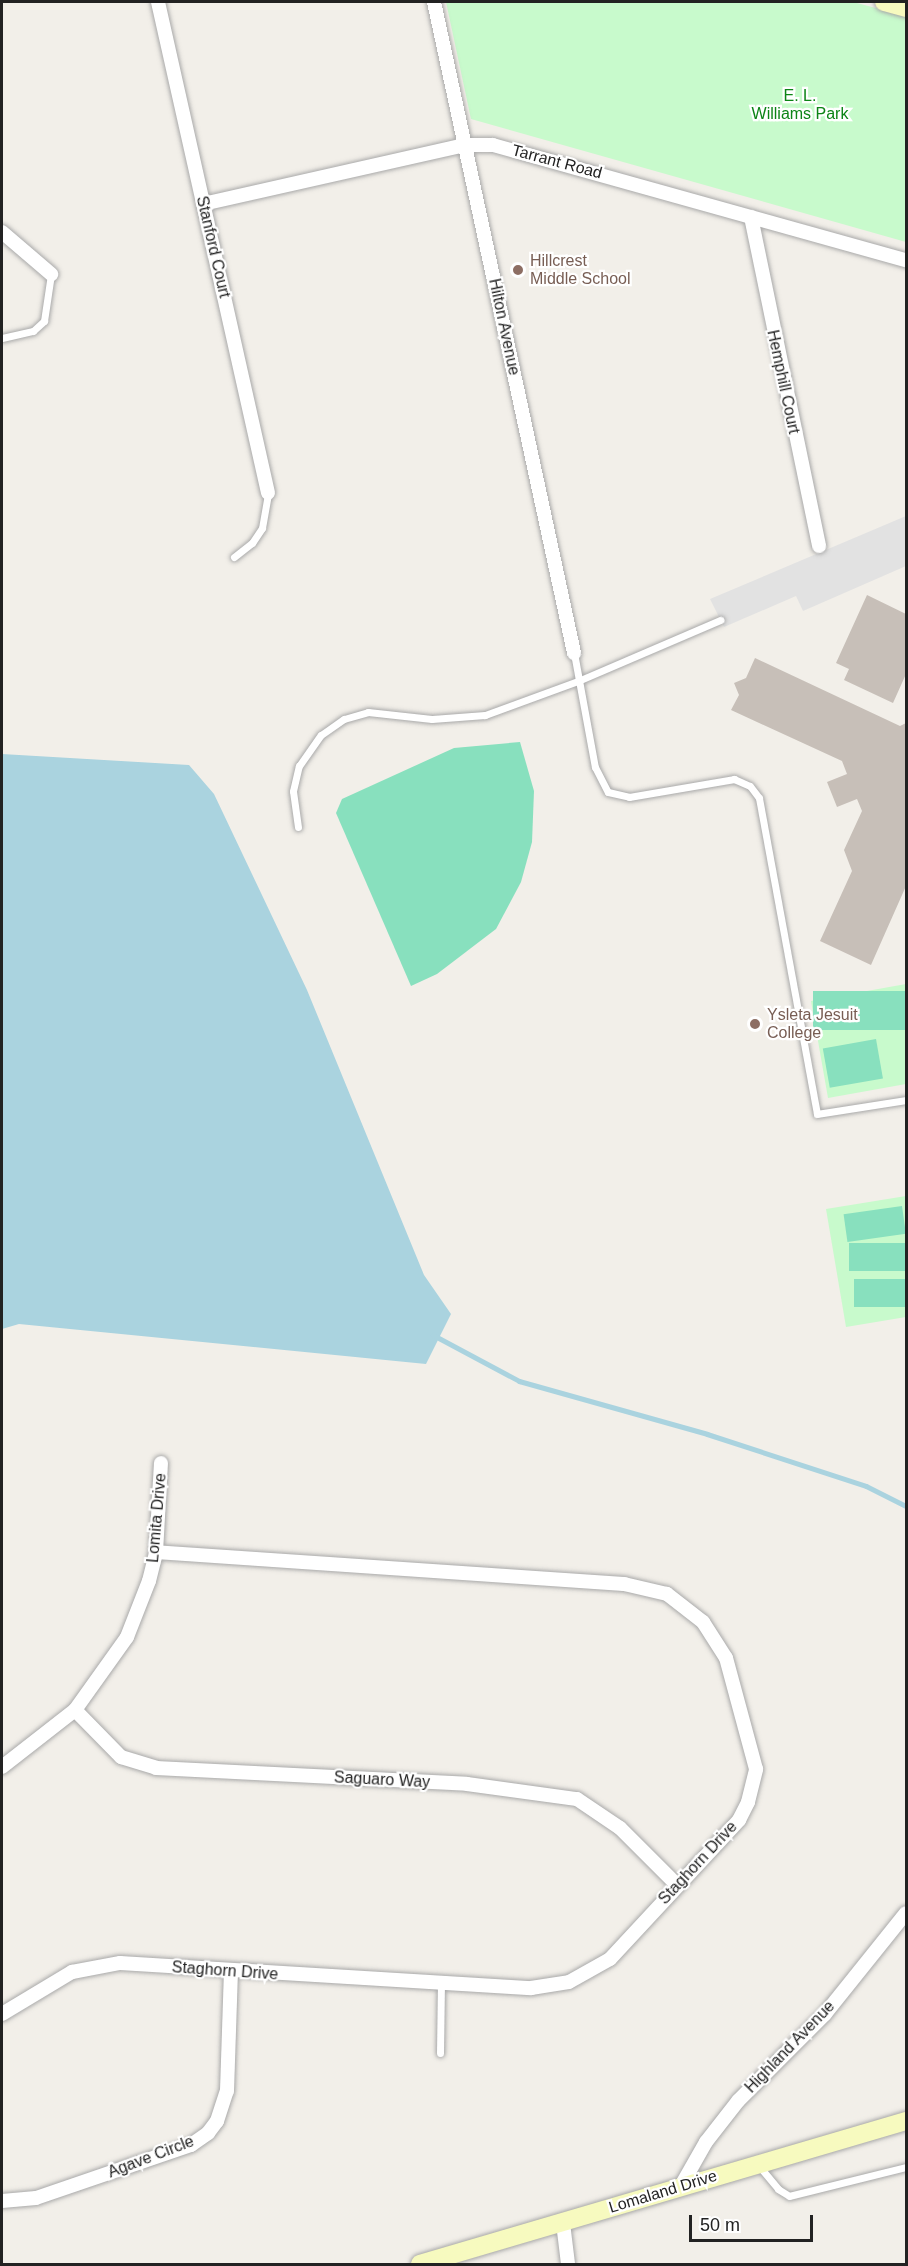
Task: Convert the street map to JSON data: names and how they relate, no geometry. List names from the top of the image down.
{
  "streets": {
    "main road": ["Lomaland Drive"],
    "street": [
      "Tarrant Road",
      "Stanford Court",
      "Hilton Avenue",
      "Hemphill Court",
      "Lomita Drive",
      "Saguaro Way",
      "Staghorn Drive",
      "Highland Avenue",
      "Agave Circle"
    ]
  },
  "crossings": [
    ["Tarrant Road", "Stanford Court"],
    ["Tarrant Road", "Hilton Avenue"],
    ["Tarrant Road", "Hemphill Court"],
    ["Lomita Drive", "Saguaro Way"],
    ["Lomita Drive", "Staghorn Drive"],
    ["Saguaro Way", "Staghorn Drive"],
    ["Staghorn Drive", "Agave Circle"],
    ["Highland Avenue", "Lomaland Drive"]
  ],
  "parks": ["E. L. Williams Park"],
  "places": ["Hillcrest Middle School", "Ysleta Jesuit College"],
  "scale_bar": "50 m"
}
